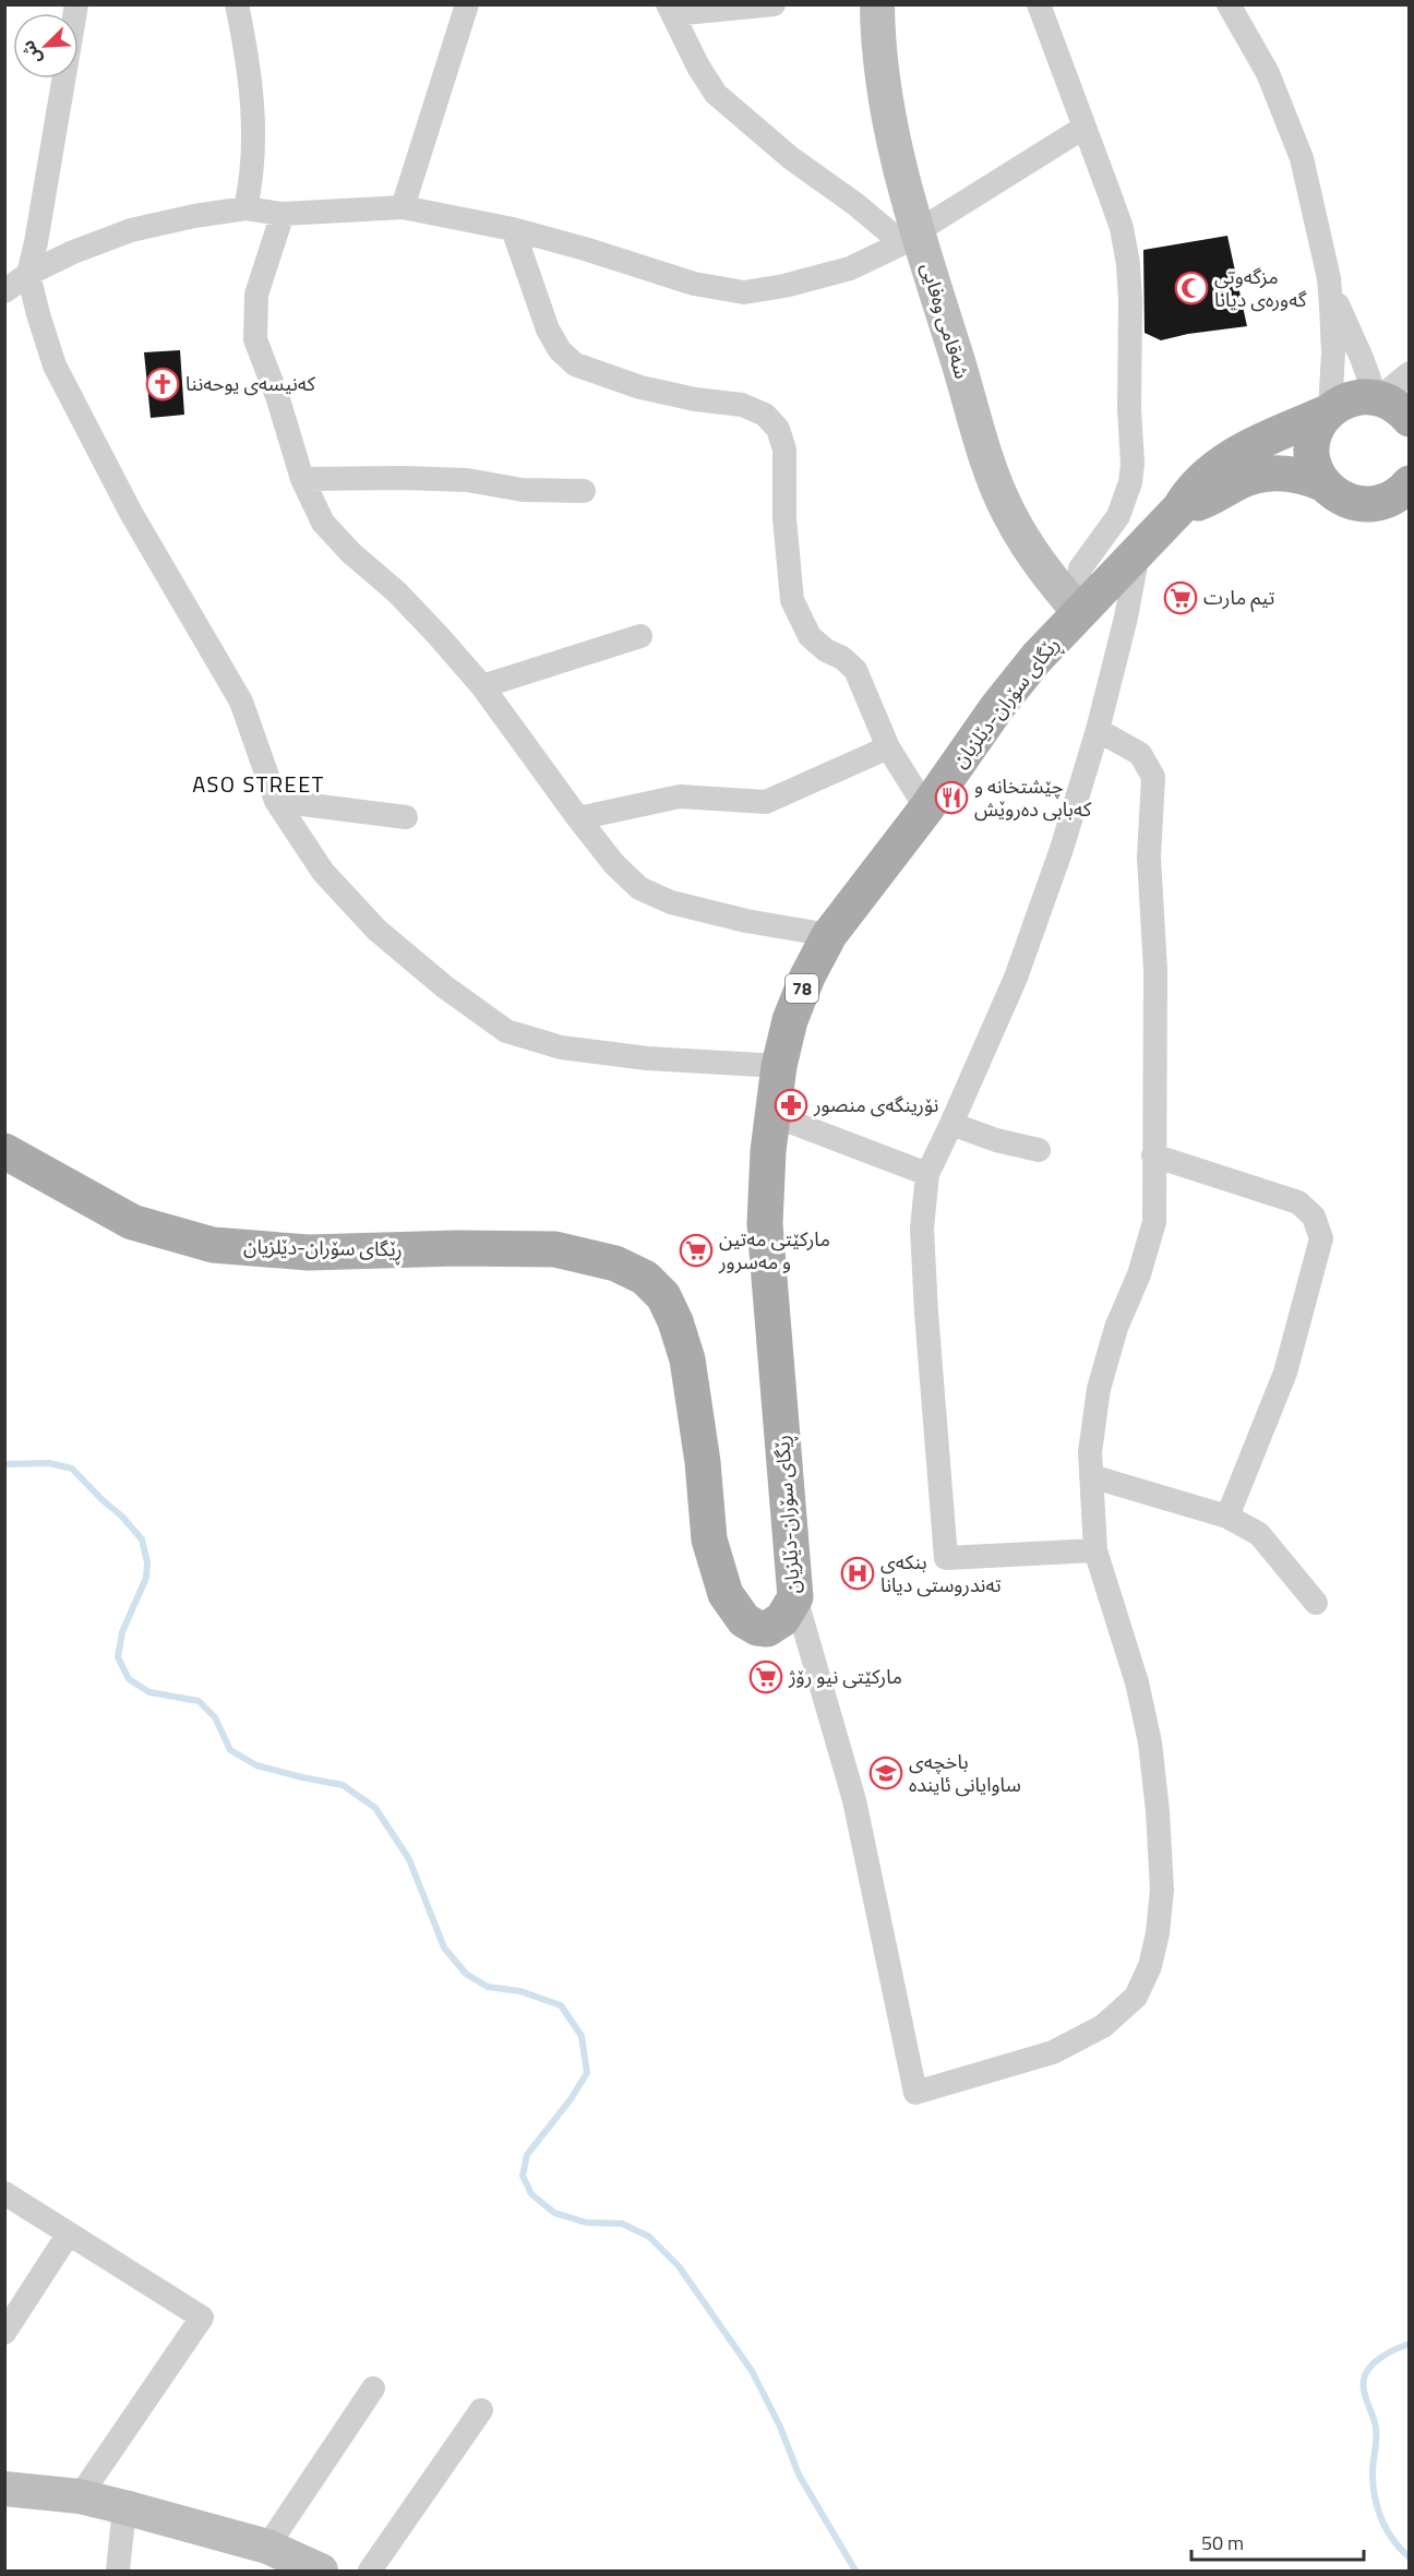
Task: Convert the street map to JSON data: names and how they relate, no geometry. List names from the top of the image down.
{
  "streets": {
    "main road": ["ڕێگای سۆران-دێلزیان", "78"],
    "street": ["شەقامی وەفایی"]
  },
  "crossings": [
    ["شەقامی وەفایی", "ڕێگای سۆران-دێلزیان"]
  ],
  "districts": ["ASO STREET"],
  "places": {
    "mosque": ["مزگەوتی گەورەی دیانا"],
    "church": ["کەنیسەی یوحەننا"],
    "supermarket": ["تیم مارت", "مارکێتی مەتین و مەسرور", "مارکێتی نیو رۆژ"],
    "restaurant": ["چێشتخانە و کەبابی دەروێش"],
    "pharmacy": ["نۆرینگه‌ی منصور"],
    "hospital": ["بنکەی تەندروستی دیانا"],
    "school or university": ["باخچەی ساوایانی ئایندە"]
  },
  "scale_bar": "50 m",
  "north": "bottom left"
}
